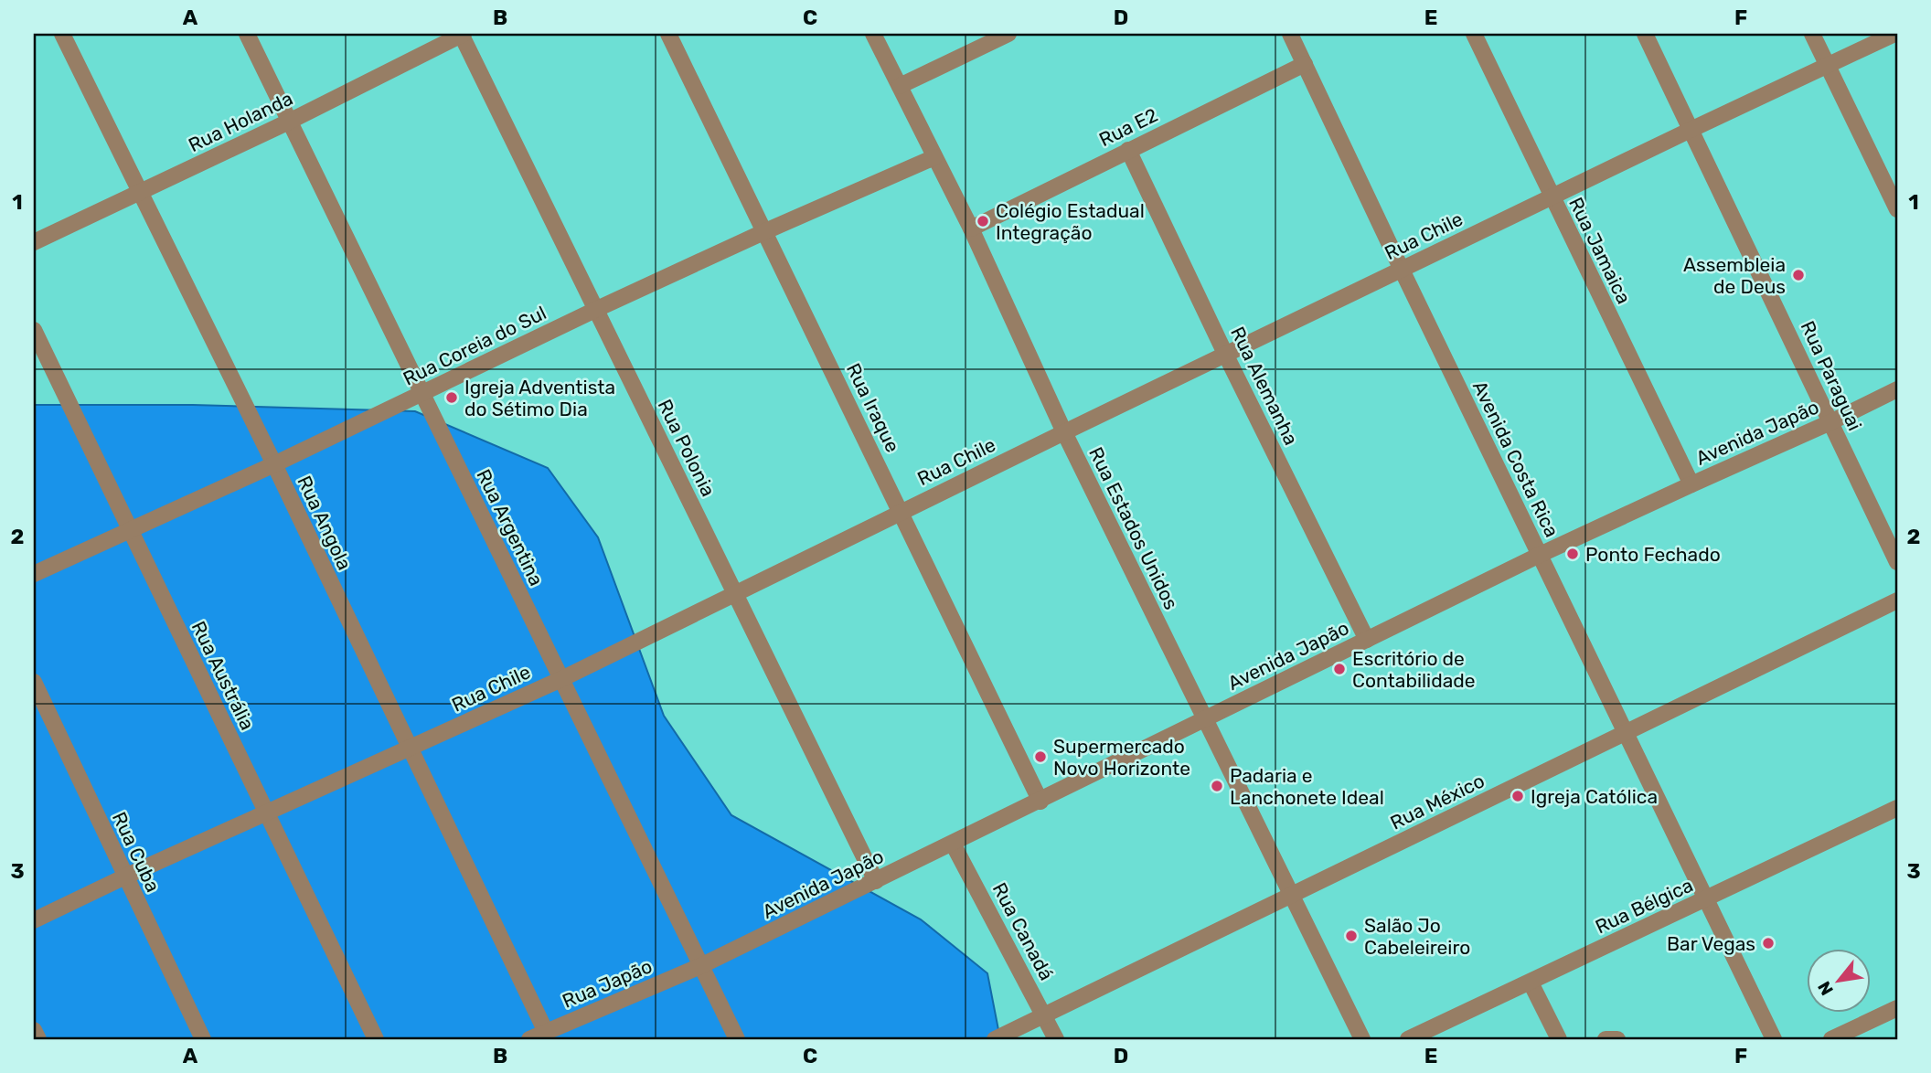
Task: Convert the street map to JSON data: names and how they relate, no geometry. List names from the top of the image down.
{
  "streets": {
    "street": [
      "Rua Holanda",
      "Rua E2",
      "Rua Chile",
      "Rua Jamaica",
      "Rua Coreia do Sul",
      "Rua Paraguai",
      "Rua Alemanha",
      "Rua Iraque",
      "Avenida Japão",
      "Rua Polonia",
      "Avenida Costa Rica",
      "Rua Angola",
      "Rua Argentina",
      "Rua Estados Unidos",
      "Rua Austrália",
      "Rua México",
      "Rua Cuba",
      "Rua Bélgica",
      "Rua Canadá",
      "Rua Japão"
    ]
  },
  "crossings": [
    ["Rua Holanda", "Rua Polonia"],
    ["Rua Holanda", "Rua Angola"],
    ["Rua Holanda", "Rua Argentina"],
    ["Rua E2", "Rua Alemanha"],
    ["Rua E2", "Avenida Costa Rica"],
    ["Rua E2", "Rua Estados Unidos"],
    ["Rua Chile", "Rua Jamaica"],
    ["Rua Chile", "Rua Paraguai"],
    ["Rua Chile", "Rua Alemanha"],
    ["Rua Chile", "Rua Iraque"],
    ["Rua Chile", "Rua Polonia"],
    ["Rua Chile", "Avenida Costa Rica"],
    ["Rua Chile", "Rua Angola"],
    ["Rua Chile", "Rua Argentina"],
    ["Rua Chile", "Rua Estados Unidos"],
    ["Rua Chile", "Rua Austrália"],
    ["Rua Chile", "Rua Cuba"],
    ["Rua Jamaica", "Avenida Japão"],
    ["Rua Coreia do Sul", "Rua Iraque"],
    ["Rua Coreia do Sul", "Rua Polonia"],
    ["Rua Coreia do Sul", "Rua Angola"],
    ["Rua Coreia do Sul", "Rua Argentina"],
    ["Rua Coreia do Sul", "Rua Estados Unidos"],
    ["Rua Coreia do Sul", "Rua Austrália"],
    ["Rua Paraguai", "Avenida Japão"],
    ["Rua Alemanha", "Avenida Japão"],
    ["Rua Iraque", "Avenida Japão"],
    ["Avenida Japão", "Rua Polonia"],
    ["Avenida Japão", "Avenida Costa Rica"],
    ["Avenida Japão", "Rua Argentina"],
    ["Avenida Japão", "Rua Estados Unidos"],
    ["Avenida Japão", "Rua Canadá"],
    ["Avenida Japão", "Rua Japão"],
    ["Avenida Costa Rica", "Rua México"],
    ["Avenida Costa Rica", "Rua Bélgica"],
    ["Rua Angola", "Rua Japão"],
    ["Rua Argentina", "Rua Japão"],
    ["Rua Estados Unidos", "Rua México"],
    ["Rua México", "Rua Canadá"]
  ],
  "places": [
    "Colégio Estadual Integração",
    "Assembleia de Deus",
    "Igreja Adventista do Sétimo Dia",
    "Ponto Fechado",
    "Escritório de Contabilidade",
    "Supermercado Novo Horizonte",
    "Padaria e Lanchonete Ideal",
    "Igreja Católica",
    "Salão Jo Cabeleireiro",
    "Bar Vegas"
  ],
  "north": "bottom left",
  "grid": {
    "columns": [
      "A",
      "B",
      "C",
      "D",
      "E",
      "F"
    ],
    "rows": ["1", "2", "3"]
  }
}
